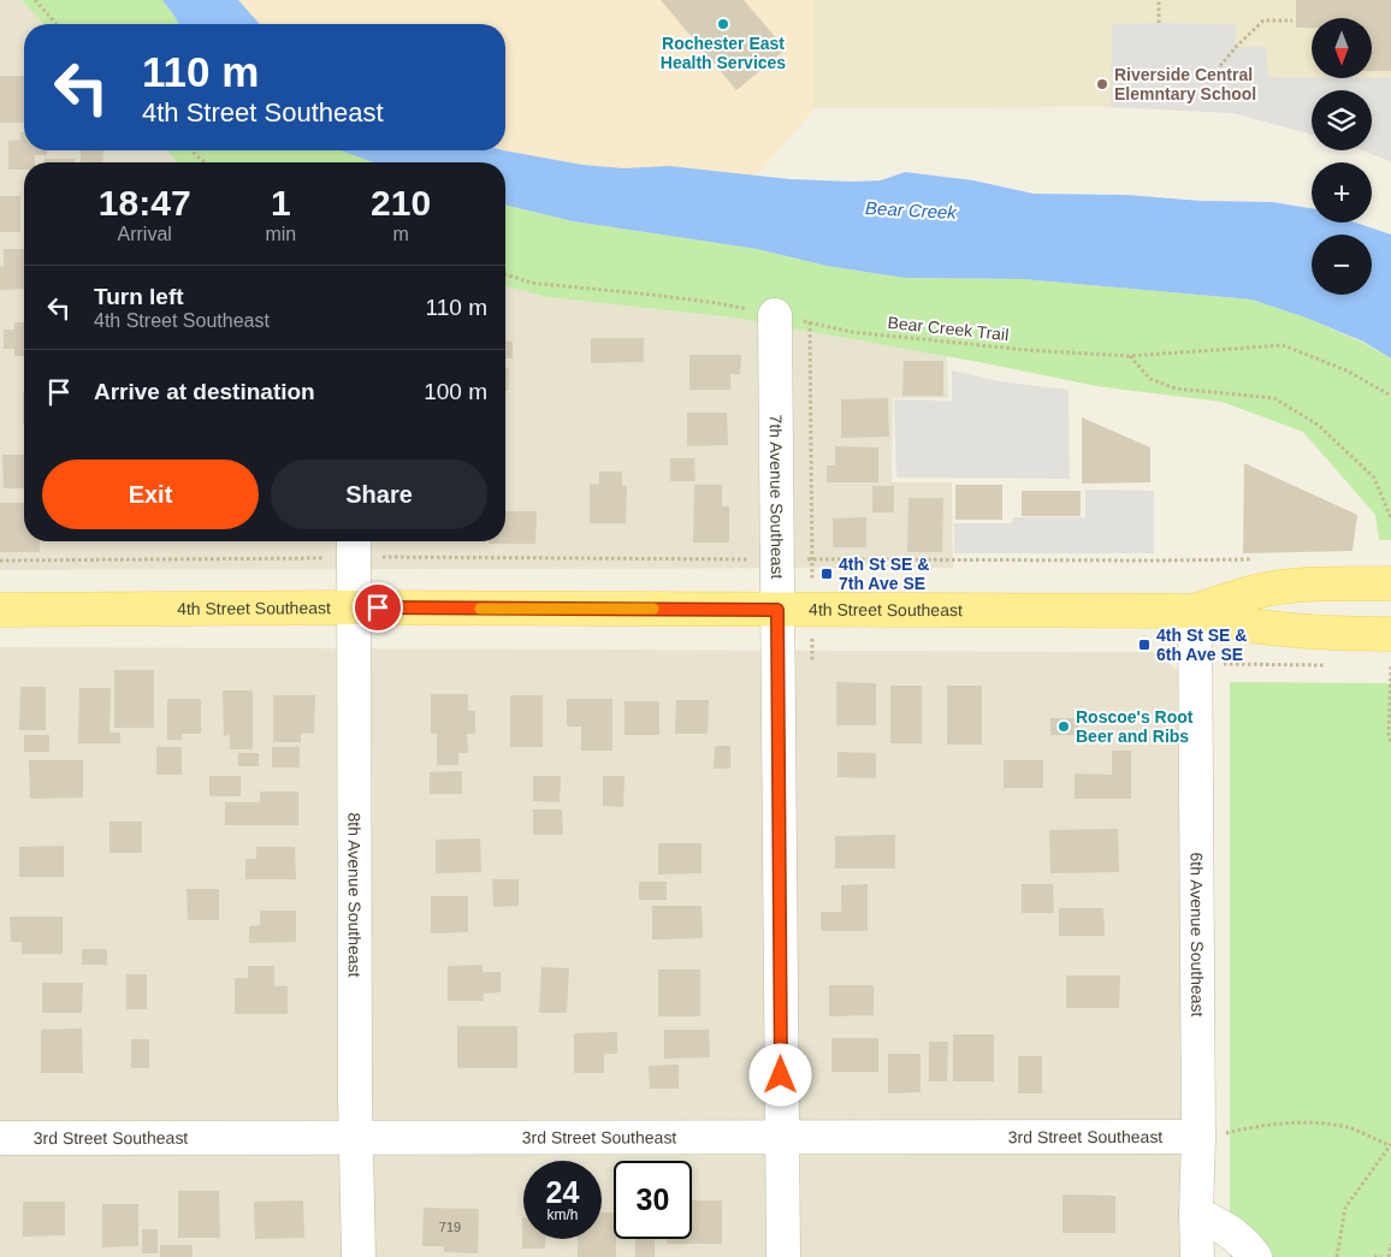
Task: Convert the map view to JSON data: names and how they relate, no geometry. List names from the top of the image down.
{
  "streets": {
    "main road": ["4th Street Southeast"],
    "street": [
      "7th Avenue Southeast",
      "8th Avenue Southeast",
      "6th Avenue Southeast",
      "3rd Street Southeast"
    ],
    "path": ["Bear Creek Trail"]
  },
  "crossings": [
    ["Bear Creek Trail", "7th Avenue Southeast"],
    ["7th Avenue Southeast", "4th Street Southeast"],
    ["7th Avenue Southeast", "3rd Street Southeast"],
    ["4th Street Southeast", "8th Avenue Southeast"],
    ["4th Street Southeast", "6th Avenue Southeast"],
    ["8th Avenue Southeast", "3rd Street Southeast"],
    ["6th Avenue Southeast", "3rd Street Southeast"]
  ],
  "water": ["Bear Creek"],
  "places": {
    "other": ["Rochester East Health Services", "Riverside Central Elemntary School", "Roscoe's Root Beer and Ribs"],
    "transit": ["4th St SE & 7th Ave SE", "4th St SE & 6th Ave SE"]
  },
  "house_numbers": ["719"],
  "north": "bottom",
  "page": {
    "map_buttons": ["+", "−"],
    "turn": ["110 m", "4th Street Southeast"],
    "eta": [
      "18:47",
      "Arrival",
      "1",
      "min",
      "210",
      "m"
    ],
    "list": [
      {
        "name": "Turn left",
        "note": "4th Street Southeast",
        "value": "110 m"
      },
      {
        "name": "Arrive at destination",
        "value": "100 m"
      }
    ],
    "buttons": ["Exit", "Share"],
    "speed": "24 km/h",
    "limit": "30"
  }
}
